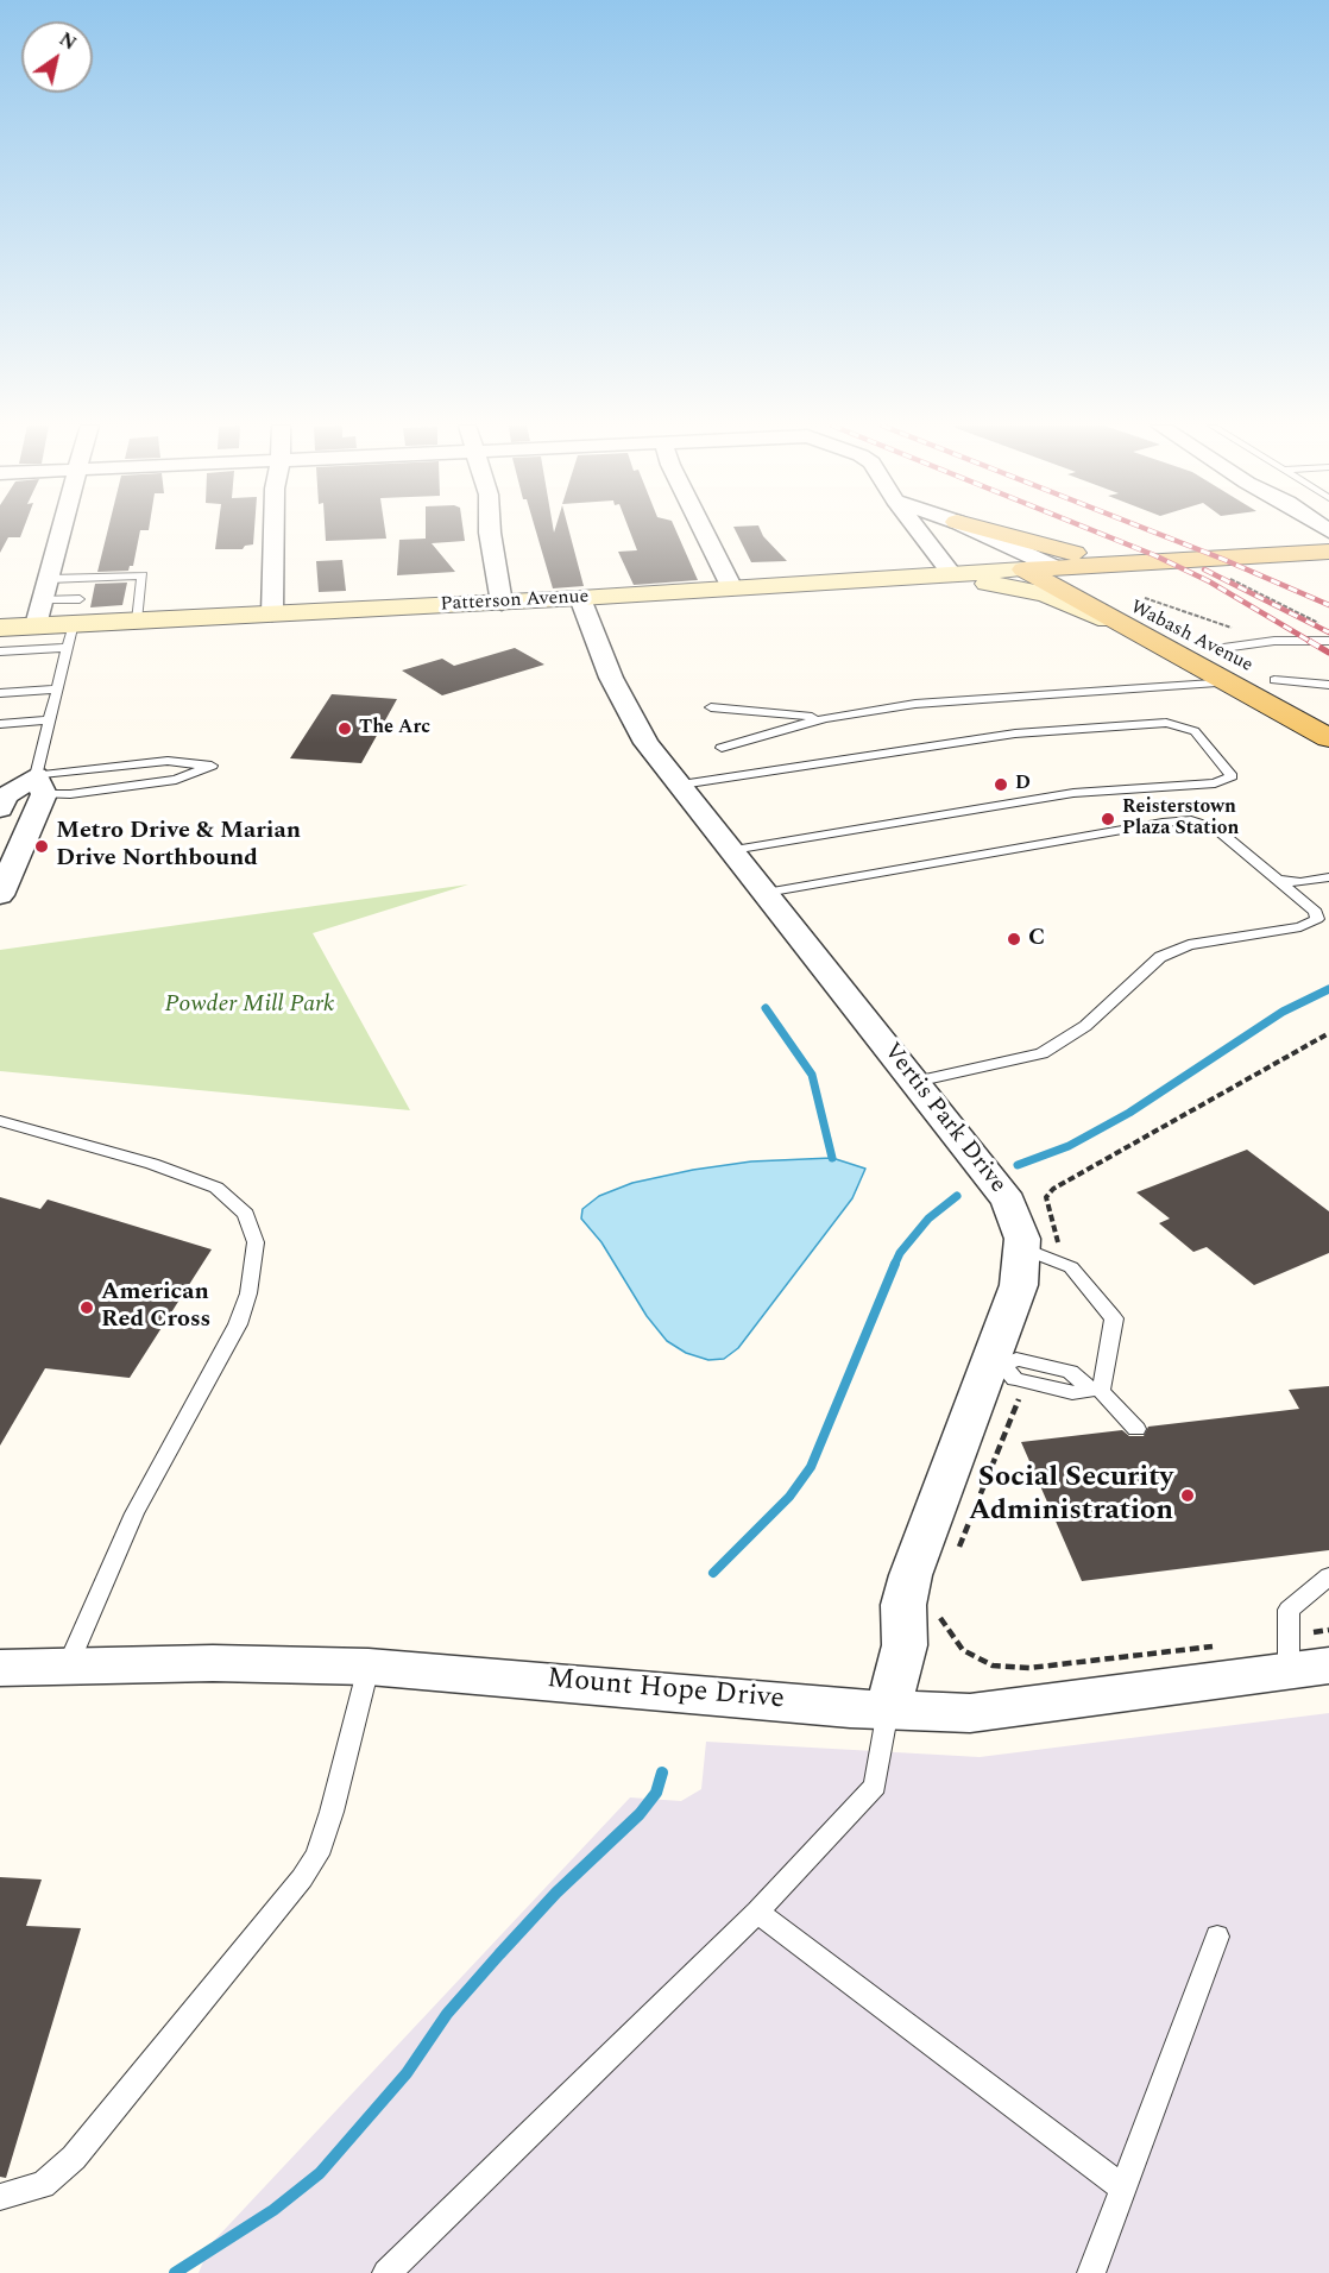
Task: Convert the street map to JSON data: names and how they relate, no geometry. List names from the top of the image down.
{
  "streets": {
    "main road": ["Patterson Avenue", "Wabash Avenue"],
    "street": ["Vertis Park Drive", "Mount Hope Drive"]
  },
  "crossings": [
    ["Patterson Avenue", "Wabash Avenue"],
    ["Patterson Avenue", "Vertis Park Drive"],
    ["Vertis Park Drive", "Mount Hope Drive"]
  ],
  "parks": ["Powder Mill Park"],
  "places": [
    "The Arc",
    "D",
    "Reisterstown Plaza Station",
    "Metro Drive & Marian Drive Northbound",
    "C",
    "American Red Cross",
    "Social Security Administration"
  ],
  "north": "top right"
}
